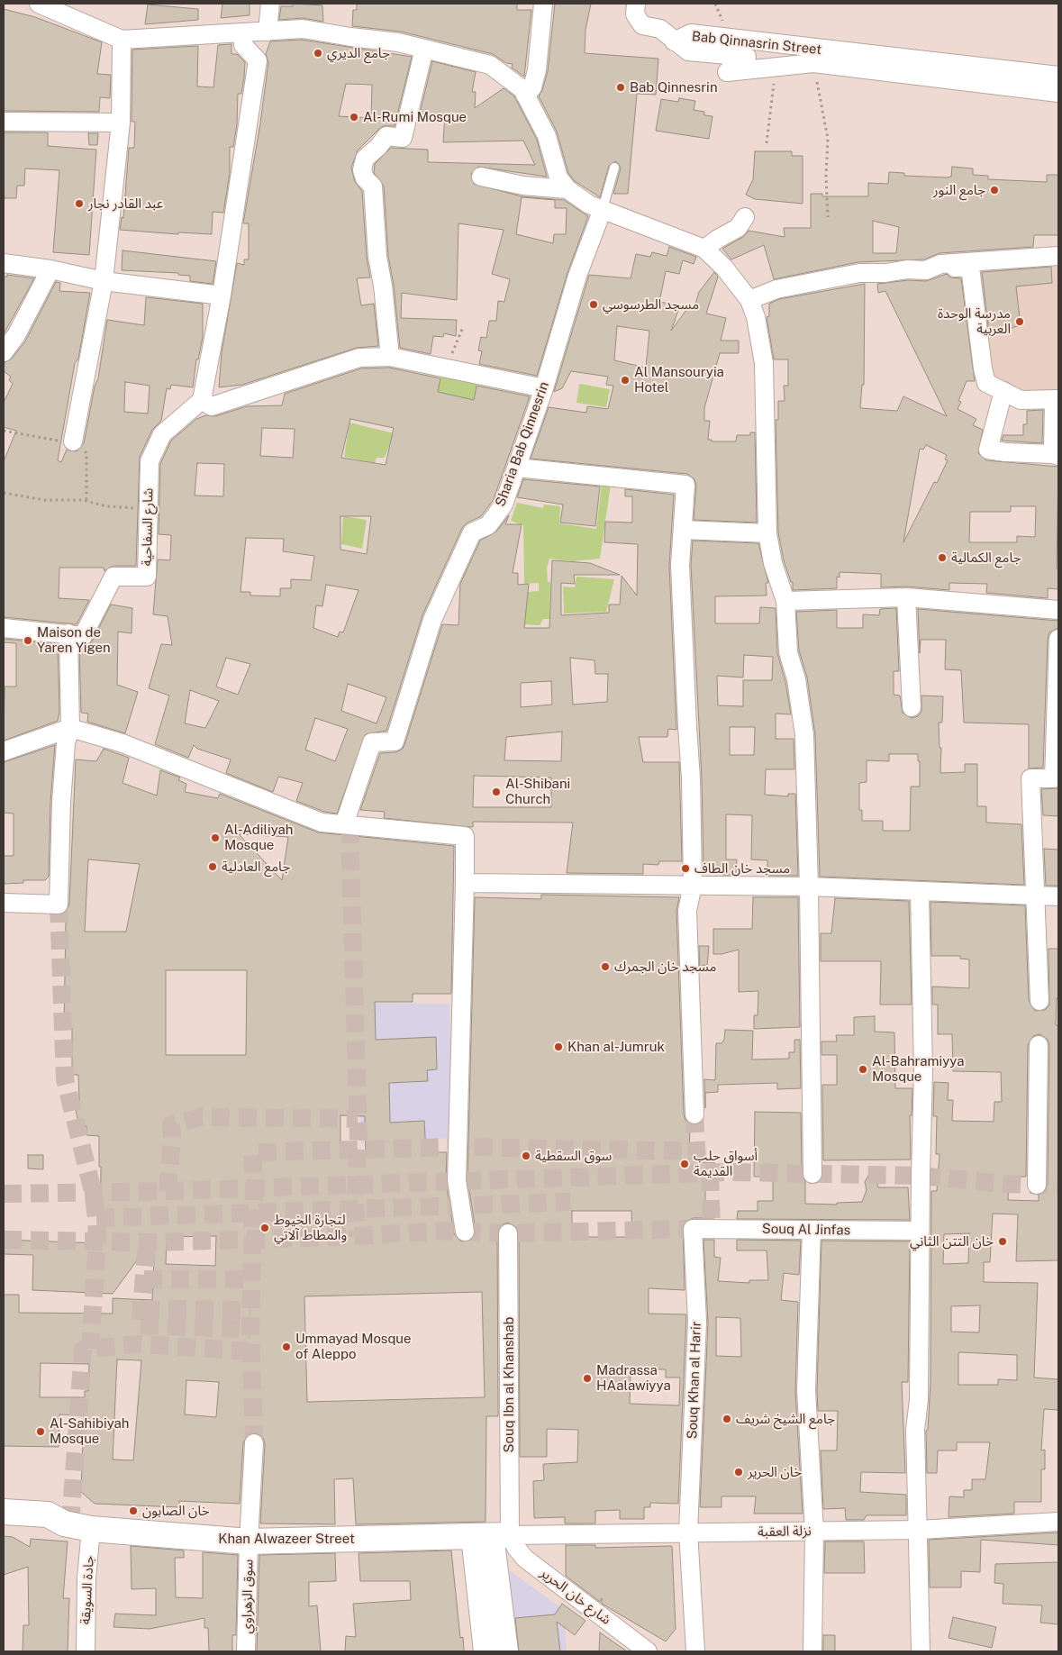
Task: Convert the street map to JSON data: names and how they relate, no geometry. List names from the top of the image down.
{
  "streets": {
    "street": [
      "Bab Qinnasrin Street",
      "Sharia Bab Qinnesrin",
      "شارع السفاحية",
      "Souq Al Jinfas",
      "Souq Khan al Harir",
      "Souq Ibn al Khanshab",
      "نزلة العقبة",
      "Khan Alwazeer Street",
      "جادة السويقة",
      "سوق الزهراوي",
      "شارع خان الحرير"
    ]
  },
  "crossings": [
    ["Souq Al Jinfas", "Souq Khan al Harir"],
    ["Souq Khan al Harir", "نزلة العقبة"],
    ["Souq Ibn al Khanshab", "نزلة العقبة"],
    ["Souq Ibn al Khanshab", "Khan Alwazeer Street"],
    ["Souq Ibn al Khanshab", "شارع خان الحرير"],
    ["نزلة العقبة", "Khan Alwazeer Street"],
    ["نزلة العقبة", "شارع خان الحرير"],
    ["Khan Alwazeer Street", "جادة السويقة"],
    ["Khan Alwazeer Street", "سوق الزهراوي"],
    ["Khan Alwazeer Street", "شارع خان الحرير"]
  ],
  "places": [
    "جامع الديري",
    "Bab Qinnesrin",
    "Al-Rumi Mosque",
    "جامع النور",
    "عبد القادر نجار",
    "مسجد الطرسوسي",
    "مدرسة الوحدة العربية",
    "Al Mansouryia Hotel",
    "جامع الكمالية",
    "Maison de Yaren Yigen",
    "Al-Shibani Church",
    "Al-Adiliyah Mosque",
    "جامع العادلية",
    "مسجد خان الطاف",
    "مسجد خان الجمرك",
    "Khan al-Jumruk",
    "Al-Bahramiyya Mosque",
    "سوق السقطية",
    "أسواق حلب القديمة",
    "لتجارة الخيوط والمطاط آلاتي",
    "خان التتن الثاني",
    "Ummayad Mosque of Aleppo",
    "Madrassa HAalawiyya",
    "جامع الشيخ شريف",
    "Al-Sahibiyah Mosque",
    "خان الحرير",
    "خان الصابون"
  ]
}
